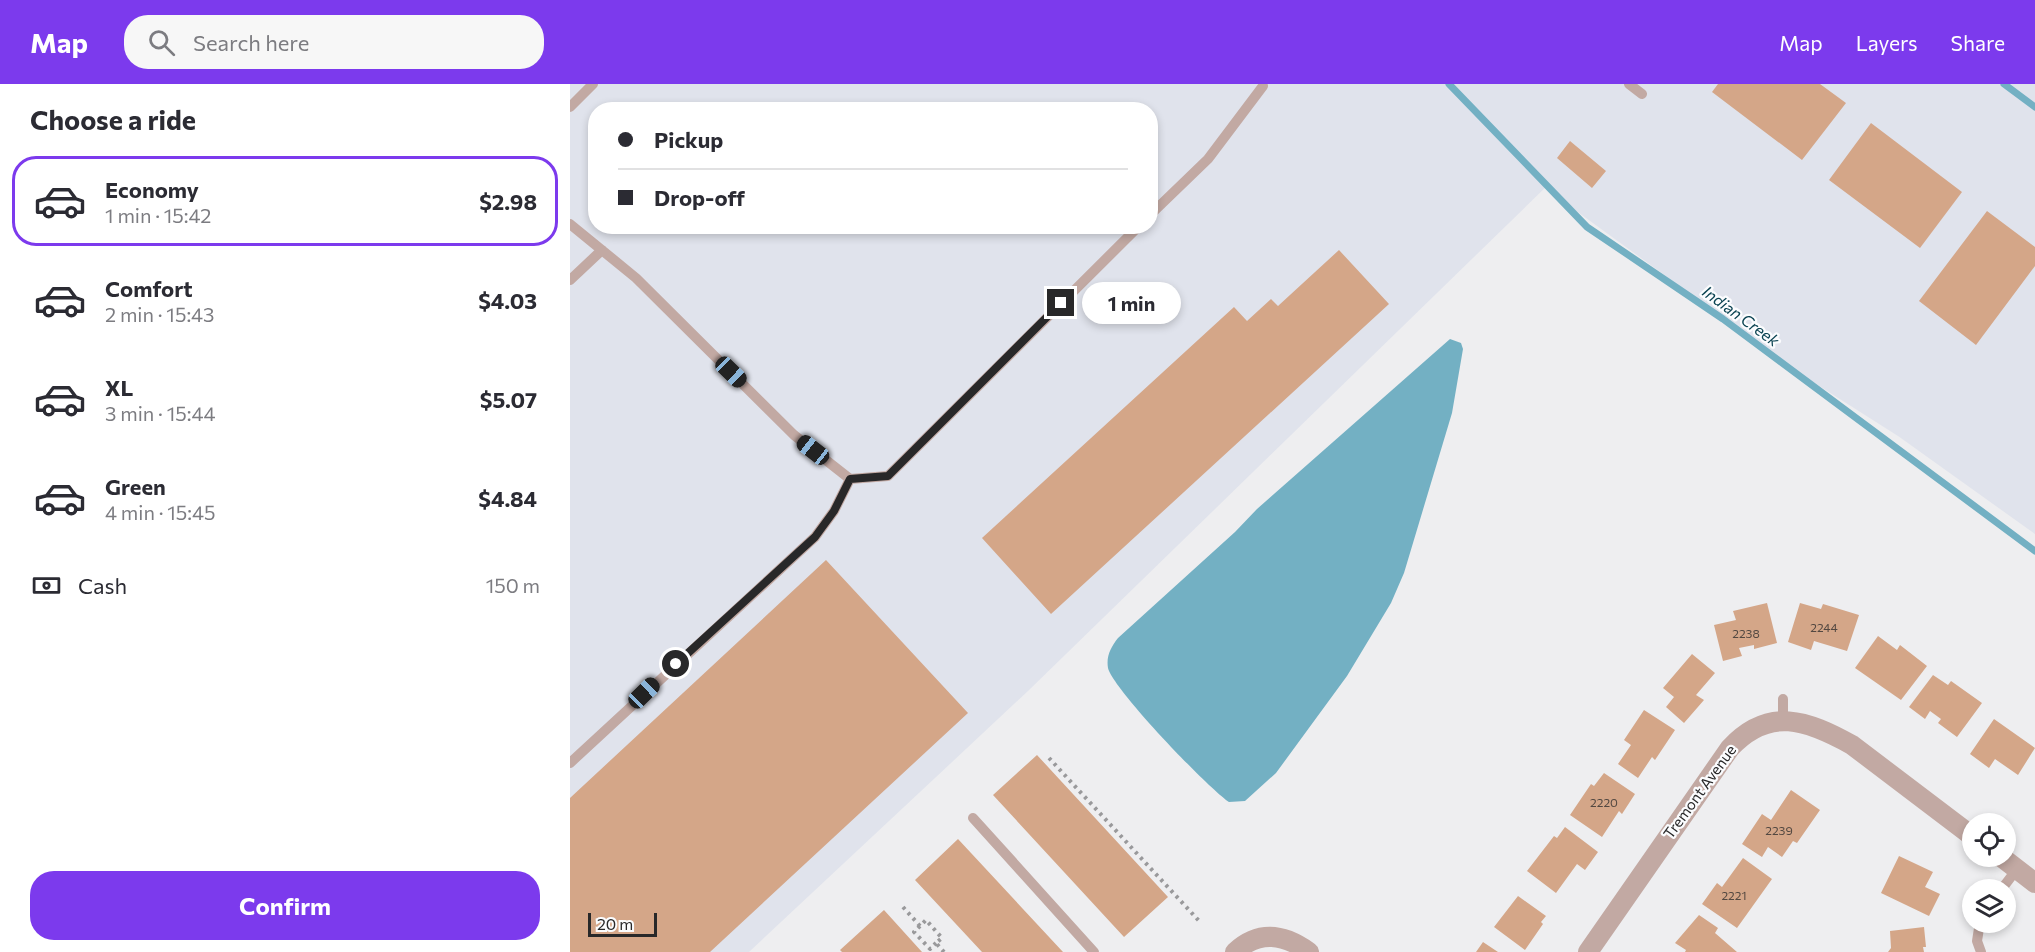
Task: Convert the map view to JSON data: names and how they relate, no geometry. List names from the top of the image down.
{
  "streets": {
    "street": ["Tremont Avenue"]
  },
  "water": ["Indian Creek"],
  "house_numbers": [
    "2244",
    "2238",
    "2220",
    "2239",
    "2221"
  ],
  "scale_bar": "20 m",
  "page": {
    "header": "Map",
    "search": "Search here",
    "nav": ["Map", "Layers", "Share"],
    "heading": "Choose a ride",
    "banner": ["Pickup", "Drop-off"],
    "list": [
      {
        "name": "Economy",
        "note": "1 min · 15:42",
        "value": "$2.98"
      },
      {
        "name": "Comfort",
        "note": "2 min · 15:43",
        "value": "$4.03"
      },
      {
        "name": "XL",
        "note": "3 min · 15:44",
        "value": "$5.07"
      },
      {
        "name": "Green",
        "note": "4 min · 15:45",
        "value": "$4.84"
      }
    ],
    "bubble": "1 min",
    "pay": ["Cash", "150 m"],
    "buttons": "Confirm",
    "scale": "20 m"
  }
}
